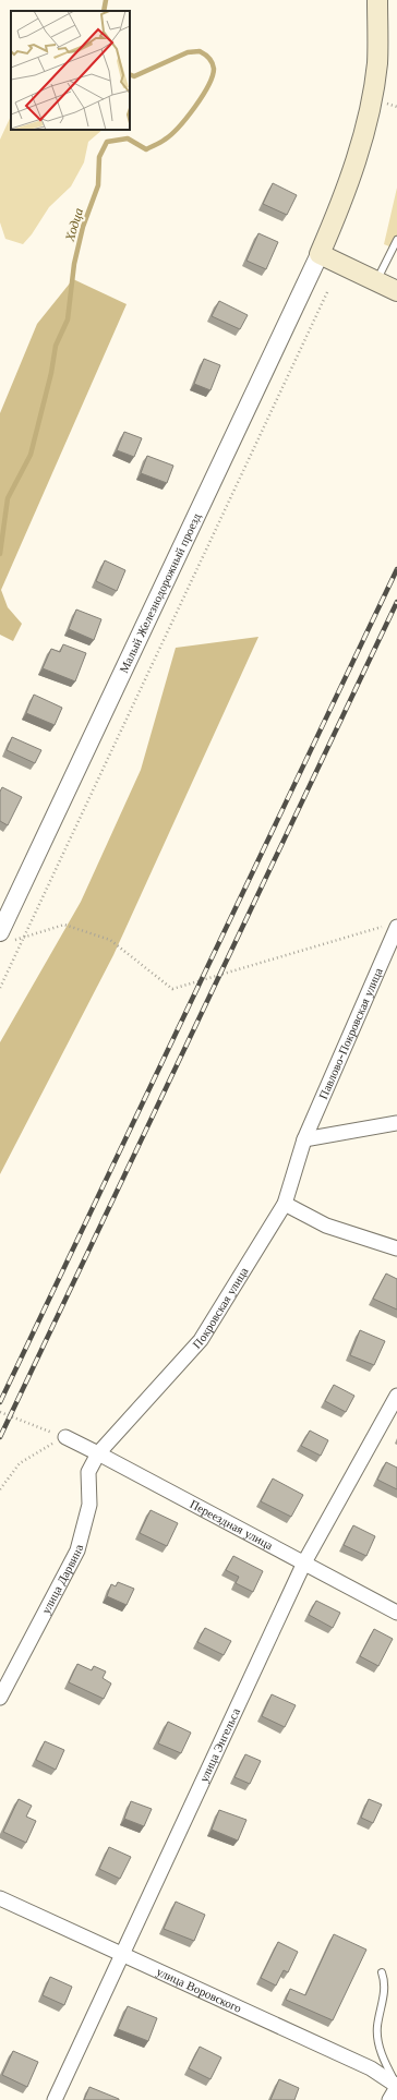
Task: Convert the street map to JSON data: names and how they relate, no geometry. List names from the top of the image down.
{
  "streets": {
    "street": [
      "Малый Железнодорожный проезд",
      "Павлово-Покровская улица",
      "Покровская улица",
      "Переездная улица",
      "улица Дарвина",
      "улица Энгельса",
      "улица Воровского"
    ]
  },
  "crossings": [
    ["Павлово-Покровская улица", "Покровская улица"],
    ["Покровская улица", "Переездная улица"],
    ["Покровская улица", "улица Дарвина"],
    ["Переездная улица", "улица Дарвина"],
    ["Переездная улица", "улица Энгельса"],
    ["улица Энгельса", "улица Воровского"]
  ],
  "water": ["Ходца"]
}
